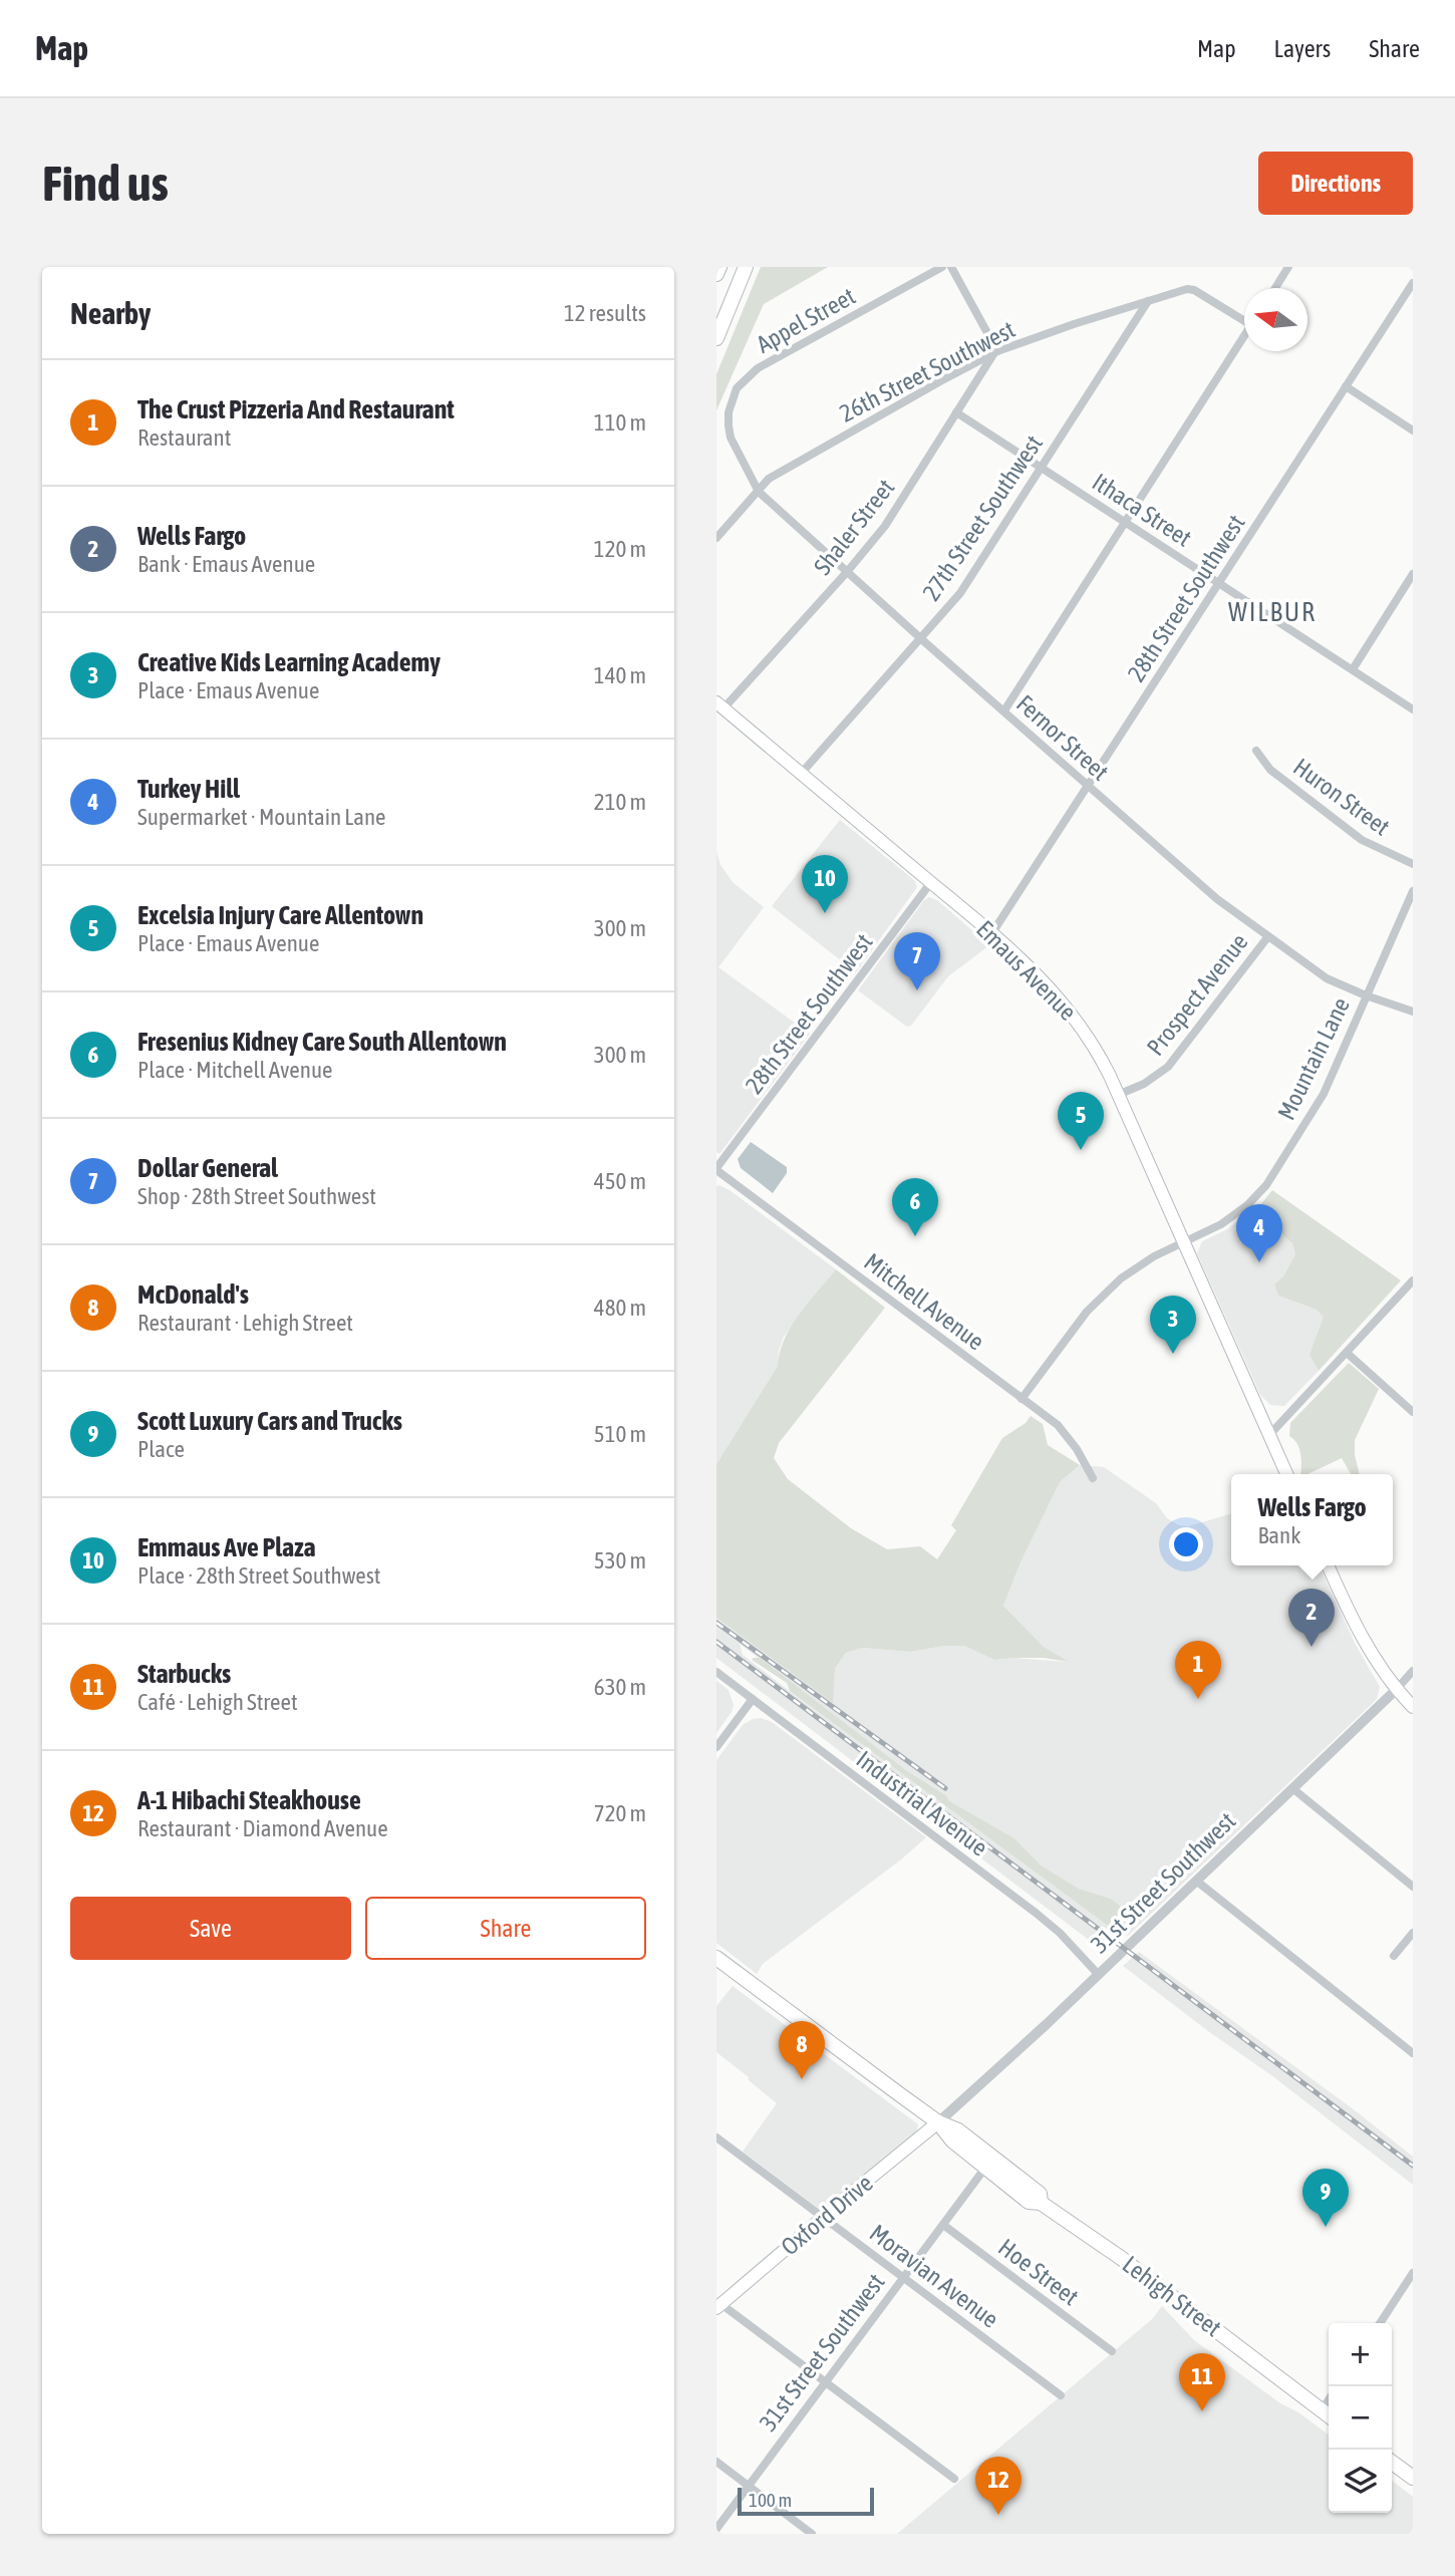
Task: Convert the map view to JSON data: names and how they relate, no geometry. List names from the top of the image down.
{
  "streets": {
    "highway": ["Lehigh Street"],
    "main road": ["Emaus Avenue", "Oxford Drive"],
    "street": [
      "Appel Street",
      "26th Street Southwest",
      "Ithaca Street",
      "27th Street Southwest",
      "Shaler Street",
      "28th Street Southwest",
      "Fernor Street",
      "Huron Street",
      "Prospect Avenue",
      "Mountain Lane",
      "Mitchell Avenue",
      "Industrial Avenue",
      "31st Street Southwest",
      "Hoe Street",
      "Moravian Avenue"
    ]
  },
  "crossings": [
    ["Appel Street", "Fernor Street"],
    ["26th Street Southwest", "27th Street Southwest"],
    ["26th Street Southwest", "Shaler Street"],
    ["26th Street Southwest", "Fernor Street"],
    ["Ithaca Street", "27th Street Southwest"],
    ["Ithaca Street", "Shaler Street"],
    ["Ithaca Street", "28th Street Southwest"],
    ["27th Street Southwest", "Fernor Street"],
    ["27th Street Southwest", "Emaus Avenue"],
    ["Shaler Street", "Fernor Street"],
    ["Shaler Street", "Emaus Avenue"],
    ["28th Street Southwest", "Fernor Street"],
    ["28th Street Southwest", "Emaus Avenue"],
    ["28th Street Southwest", "Mitchell Avenue"],
    ["Fernor Street", "Prospect Avenue"],
    ["Fernor Street", "Mountain Lane"],
    ["Emaus Avenue", "Prospect Avenue"],
    ["Emaus Avenue", "Mountain Lane"],
    ["Mountain Lane", "Mitchell Avenue"],
    ["Industrial Avenue", "31st Street Southwest"],
    ["31st Street Southwest", "Oxford Drive"],
    ["31st Street Southwest", "Hoe Street"],
    ["31st Street Southwest", "Moravian Avenue"],
    ["31st Street Southwest", "Lehigh Street"],
    ["Oxford Drive", "Moravian Avenue"],
    ["Oxford Drive", "Lehigh Street"]
  ],
  "districts": ["WILBUR"],
  "scale_bar": "100 m",
  "north": "left",
  "page": {
    "header": "Map",
    "nav": ["Map", "Layers", "Share"],
    "buttons": [
      "Directions",
      ["Save", "Share"]
    ],
    "title": "Find us",
    "heading": ["Nearby", "12 results"],
    "list": [
      {
        "mark": "1",
        "name": "The Crust Pizzeria And Restaurant",
        "note": "Restaurant",
        "value": "110 m"
      },
      {
        "mark": "2",
        "name": "Wells Fargo",
        "note": "Bank · Emaus Avenue",
        "value": "120 m"
      },
      {
        "mark": "3",
        "name": "Creative Kids Learning Academy",
        "note": "Place · Emaus Avenue",
        "value": "140 m"
      },
      {
        "mark": "4",
        "name": "Turkey Hill",
        "note": "Supermarket · Mountain Lane",
        "value": "210 m"
      },
      {
        "mark": "5",
        "name": "Excelsia Injury Care Allentown",
        "note": "Place · Emaus Avenue",
        "value": "300 m"
      },
      {
        "mark": "6",
        "name": "Fresenius Kidney Care South Allentown",
        "note": "Place · Mitchell Avenue",
        "value": "300 m"
      },
      {
        "mark": "7",
        "name": "Dollar General",
        "note": "Shop · 28th Street Southwest",
        "value": "450 m"
      },
      {
        "mark": "8",
        "name": "McDonald's",
        "note": "Restaurant · Lehigh Street",
        "value": "480 m"
      },
      {
        "mark": "9",
        "name": "Scott Luxury Cars and Trucks",
        "note": "Place",
        "value": "510 m"
      },
      {
        "mark": "10",
        "name": "Emmaus Ave Plaza",
        "note": "Place · 28th Street Southwest",
        "value": "530 m"
      },
      {
        "mark": "11",
        "name": "Starbucks",
        "note": "Café · Lehigh Street",
        "value": "630 m"
      },
      {
        "mark": "12",
        "name": "A-1 Hibachi Steakhouse",
        "note": "Restaurant · Diamond Avenue",
        "value": "720 m"
      }
    ],
    "pins": [
      "10",
      "7",
      "5",
      "6",
      "4",
      "3",
      "2",
      "1",
      "8",
      "9",
      "11",
      "12"
    ],
    "popup": ["Wells Fargo", "Bank"],
    "map_buttons": ["+", "−"],
    "scale": "100 m"
  }
}
